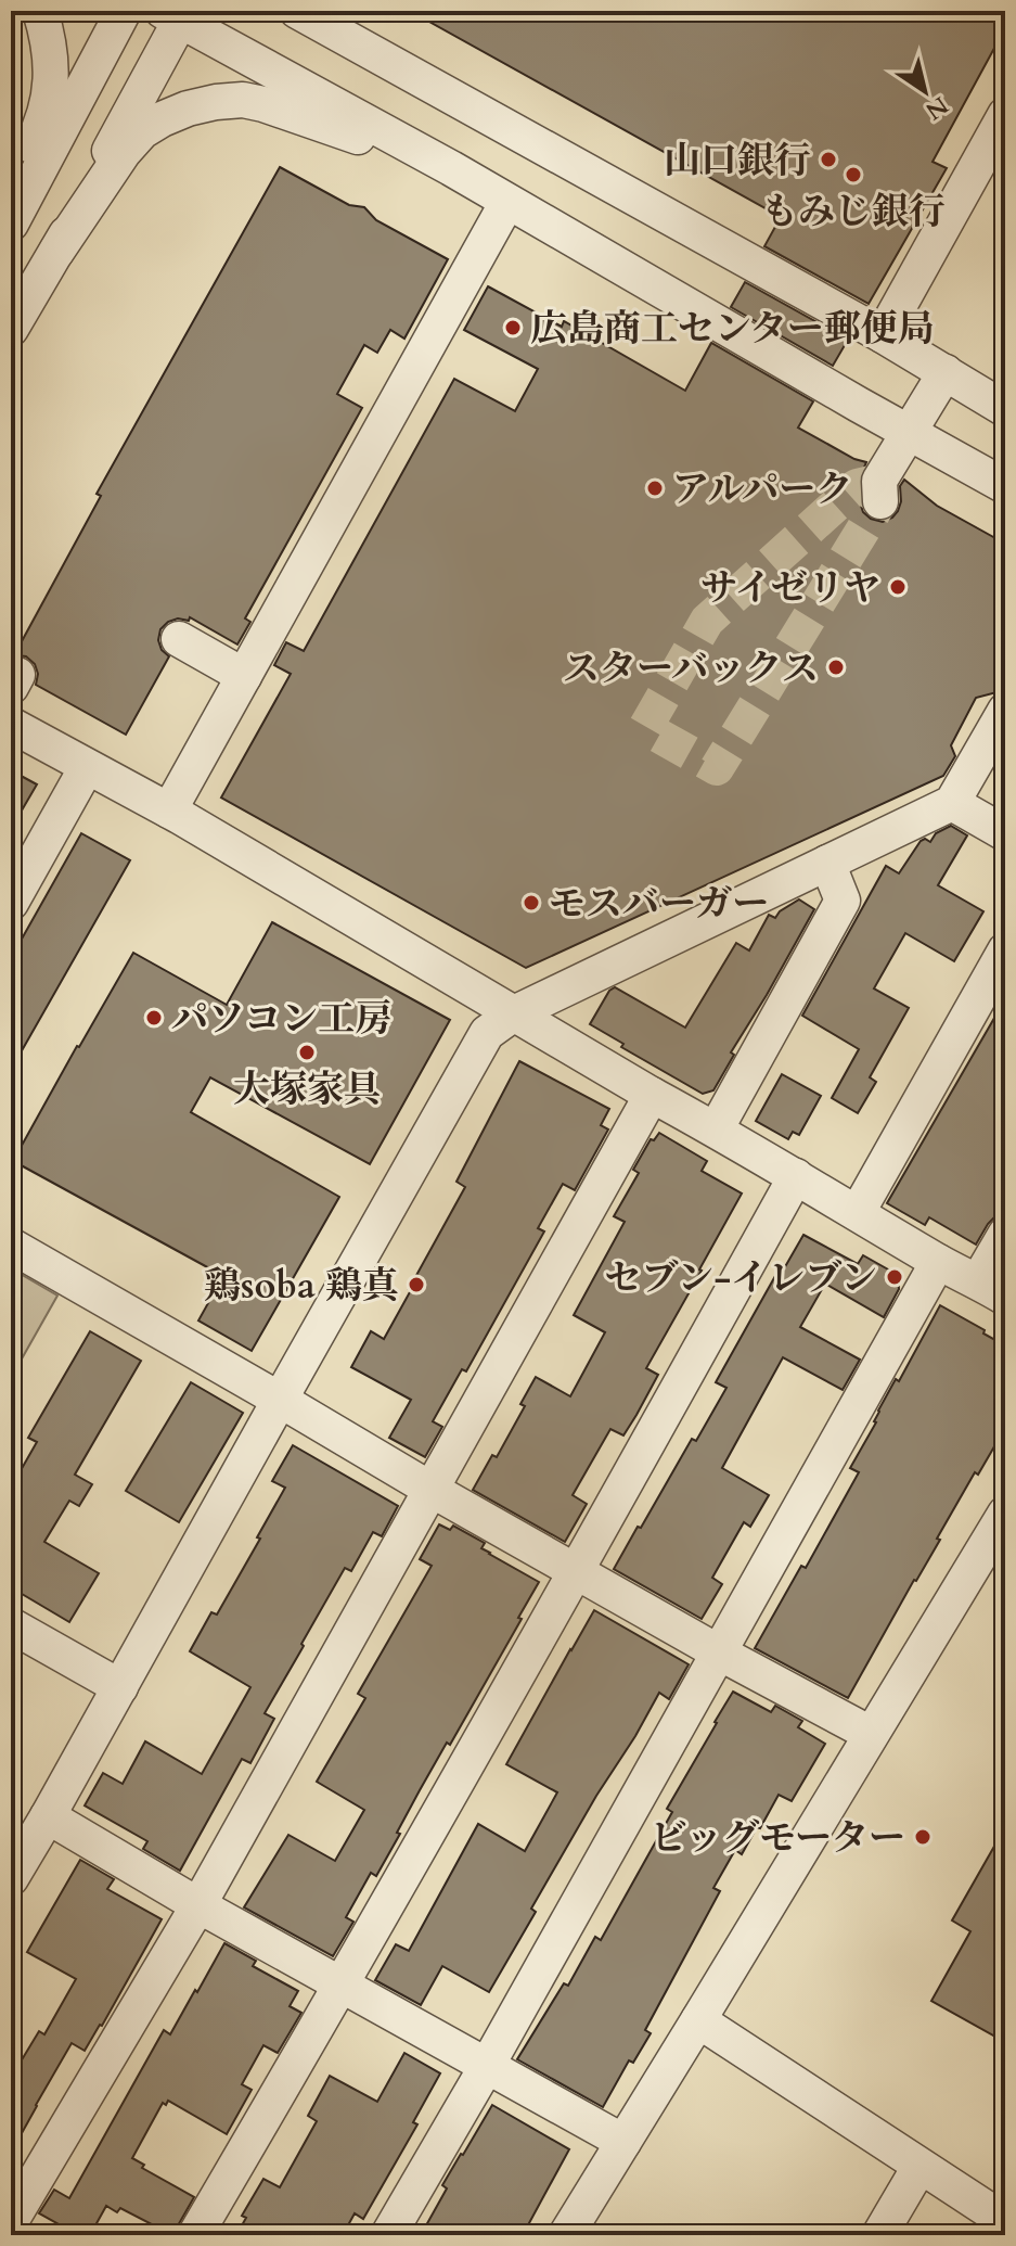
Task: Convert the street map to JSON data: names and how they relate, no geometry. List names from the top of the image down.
{
  "places": [
    "山口銀行",
    "もみじ銀行",
    "広島商工センター郵便局",
    "アルパーク",
    "サイゼリヤ",
    "スターバックス",
    "モスバーガー",
    "パソコン工房",
    "大塚家具",
    "セブン-イレブン",
    "鶏soba 鶏真",
    "ビッグモーター"
  ],
  "north": "bottom right"
}
